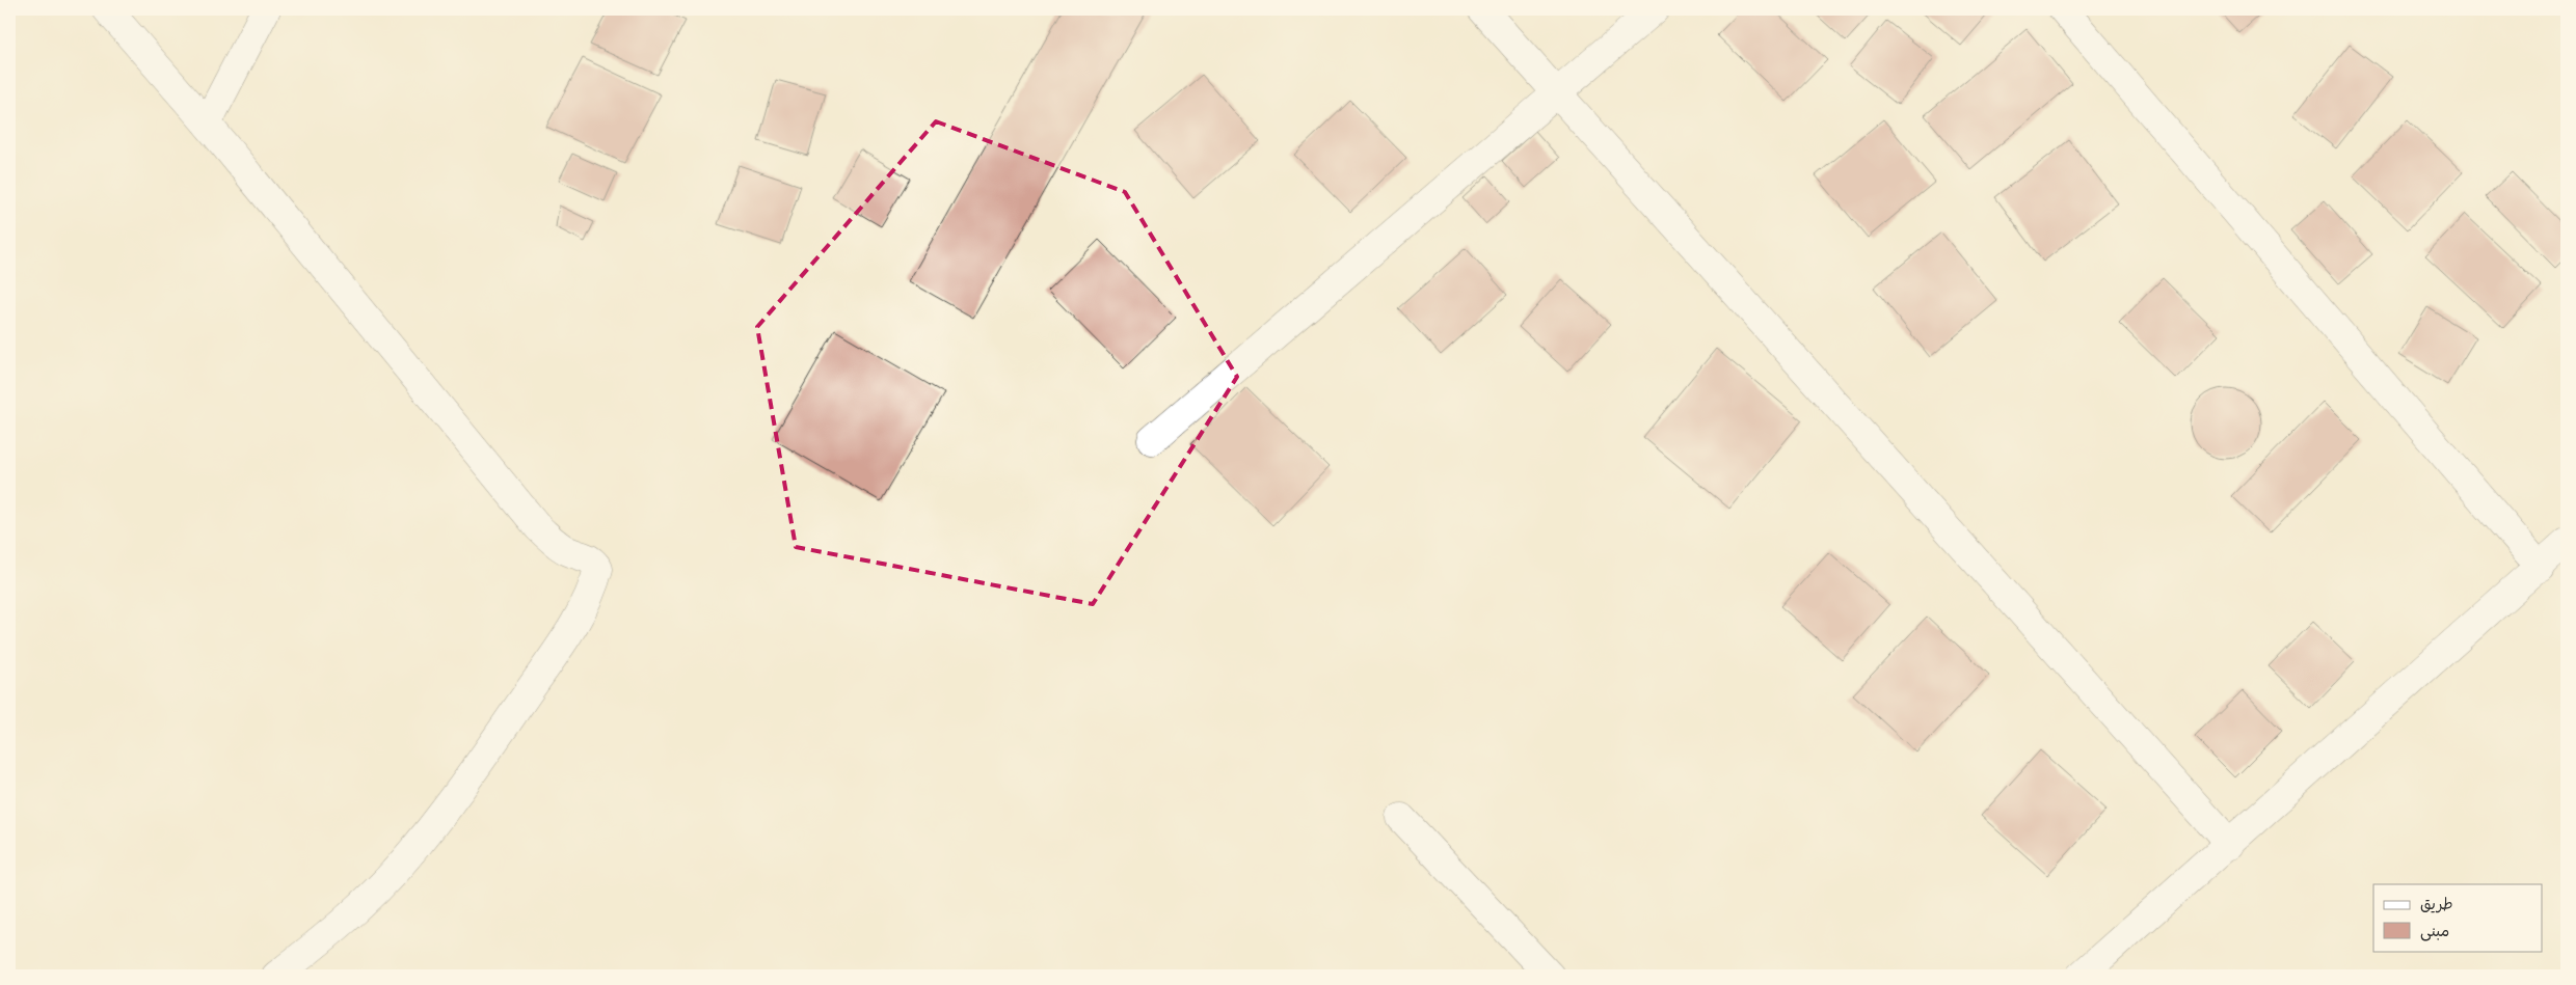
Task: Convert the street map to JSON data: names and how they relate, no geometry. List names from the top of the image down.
{
  "legend": ["طريق", "مبنى"]
}
